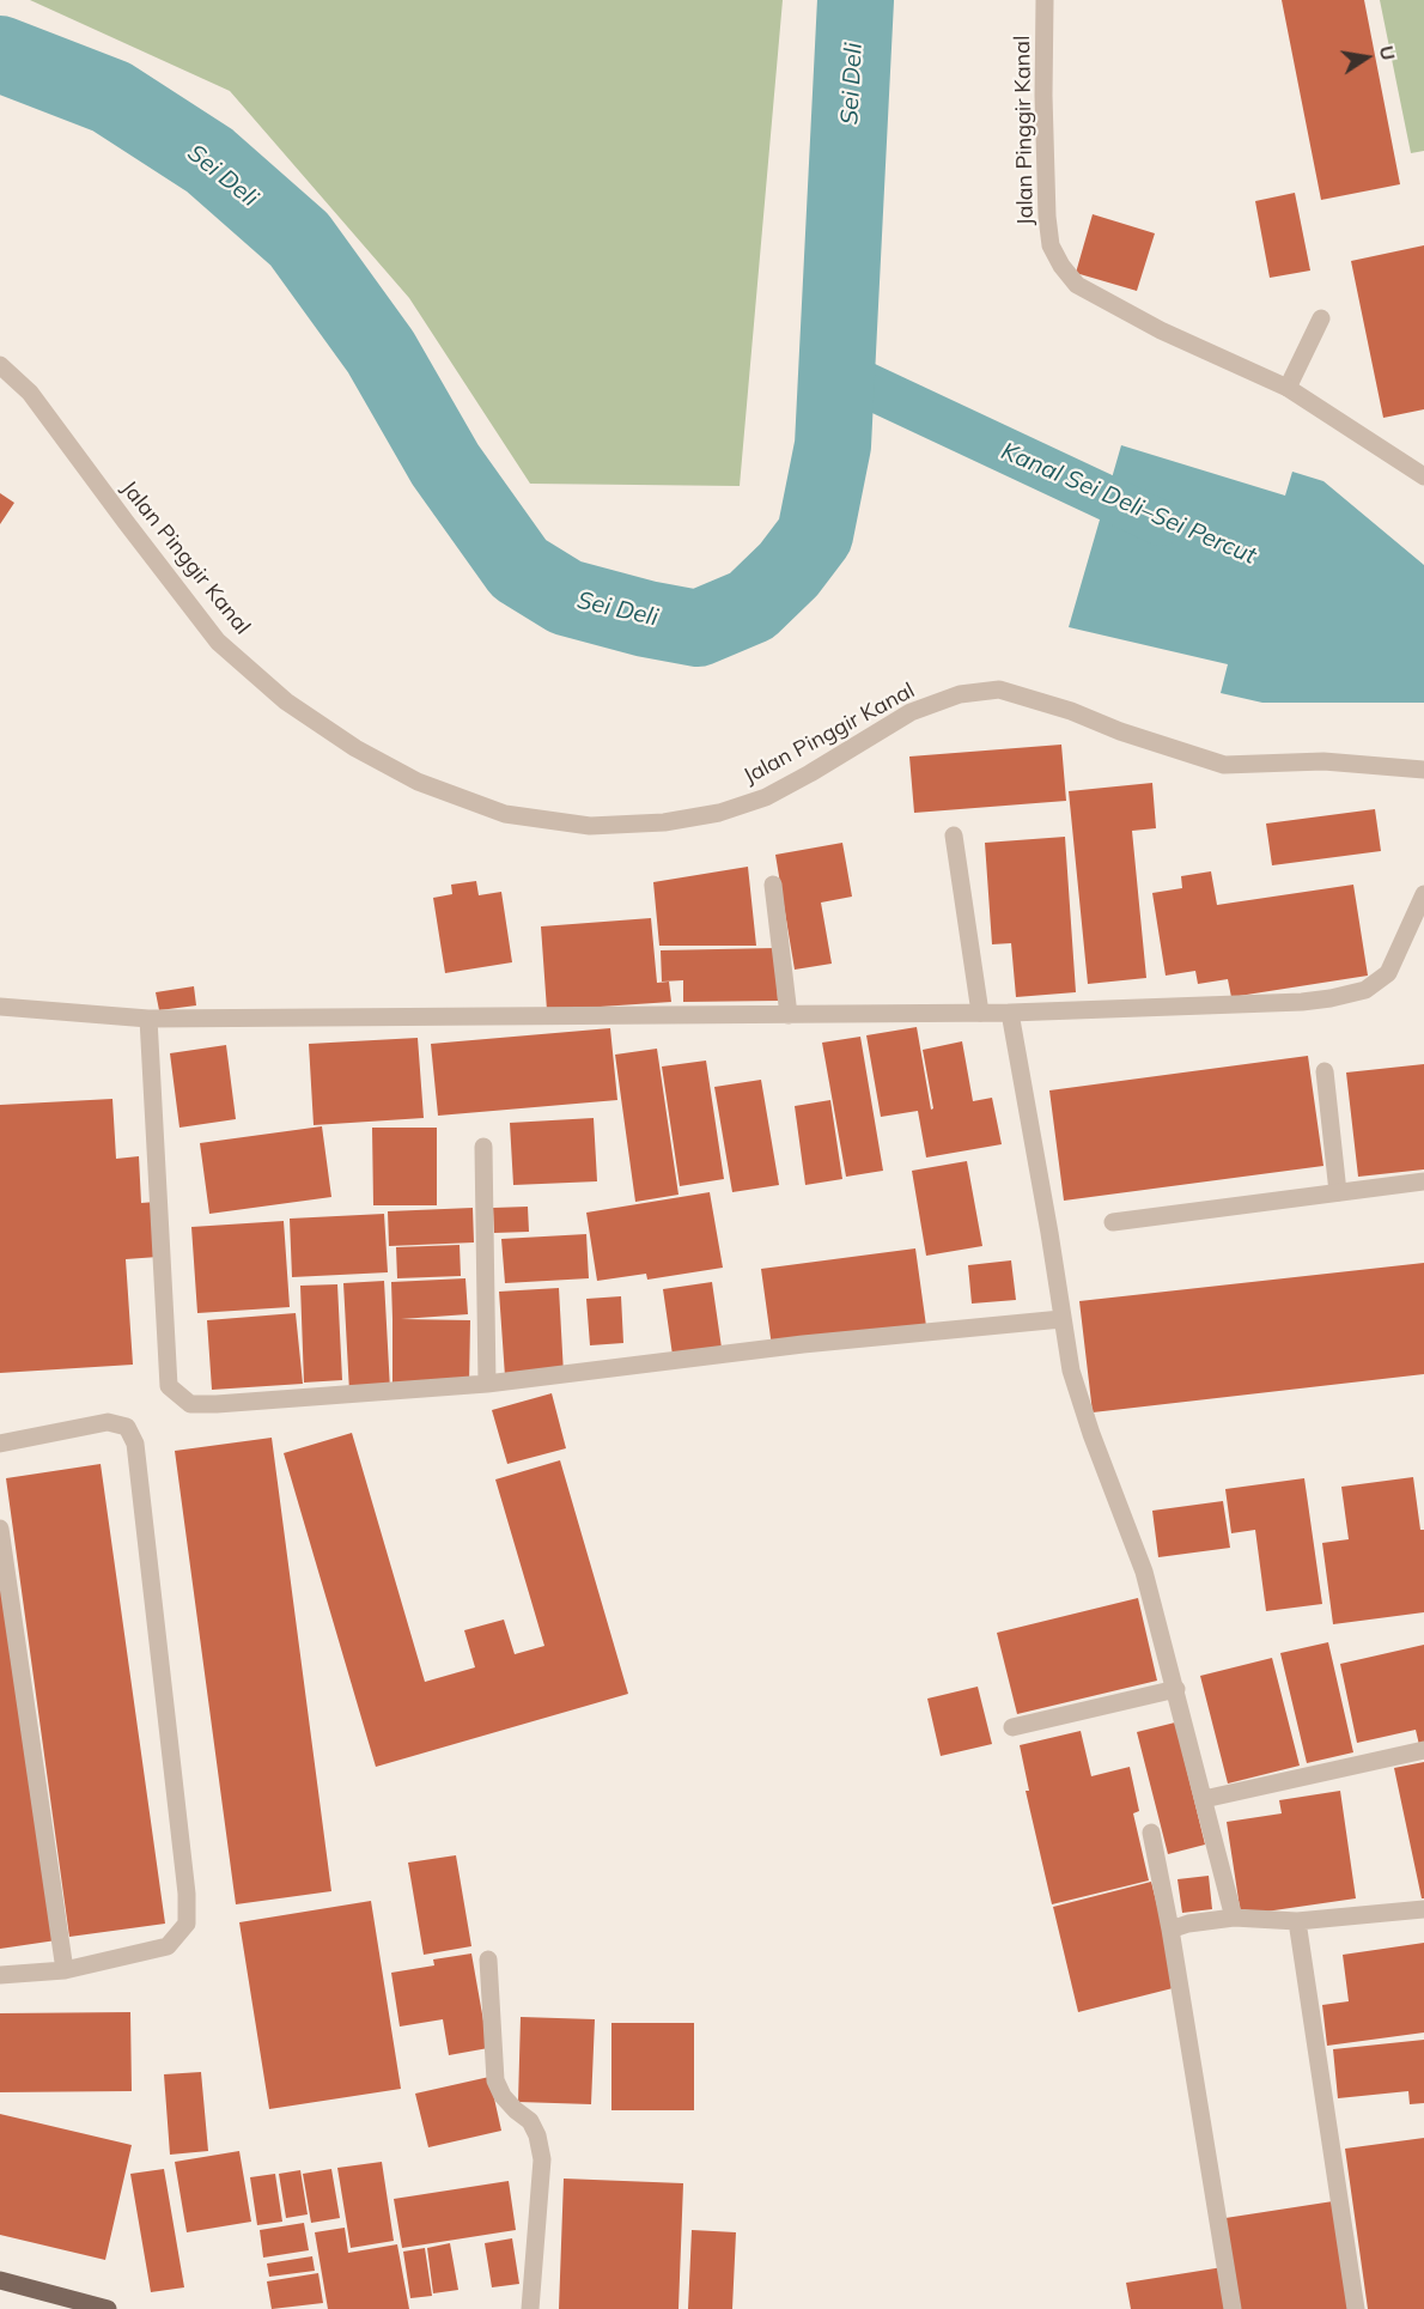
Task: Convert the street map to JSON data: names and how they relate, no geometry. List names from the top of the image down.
{
  "streets": {
    "street": ["Jalan Pinggir Kanal"]
  },
  "water": ["Sei Deli", "Kanal Sei Deli–Sei Percut"],
  "north": "right"
}
